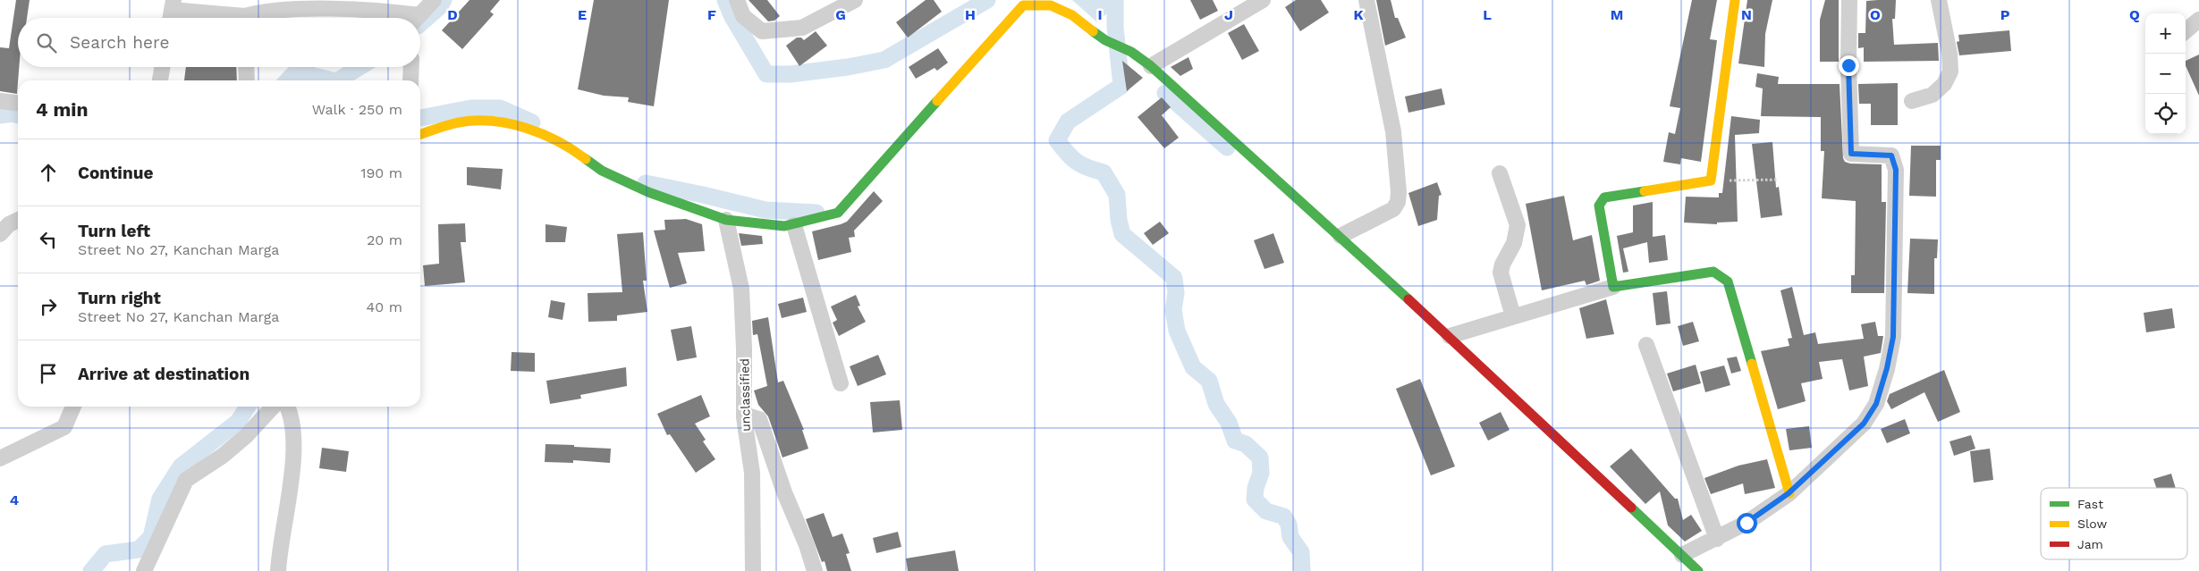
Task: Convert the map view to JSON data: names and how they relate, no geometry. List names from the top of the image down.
{
  "streets": {
    "street": ["unclassified"]
  },
  "legend": ["Fast", "Slow", "Jam"],
  "page": {
    "map_buttons": ["+", "−"],
    "search": "Search here",
    "heading": ["4 min", "Walk · 250 m"],
    "list": [
      ["Continue", "190 m"],
      ["Turn left", "Street No 27, Kanchan Marga", "20 m"],
      ["Turn right", "Street No 27, Kanchan Marga", "40 m"],
      "Arrive at destination"
    ]
  },
  "grid": {
    "columns": [
      "D",
      "E",
      "F",
      "G",
      "H",
      "I",
      "J",
      "K",
      "L",
      "M",
      "N",
      "O",
      "P",
      "Q"
    ],
    "rows": ["4"]
  }
}
